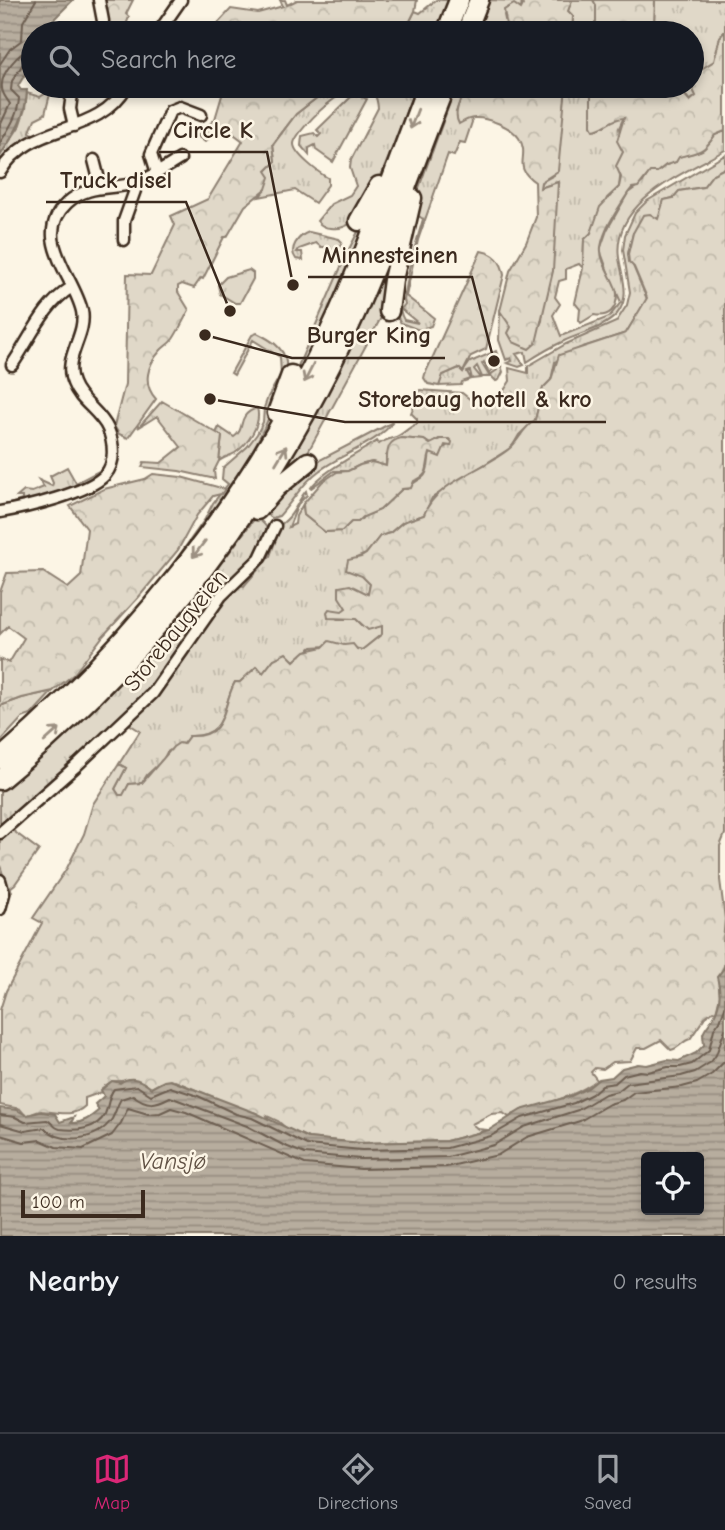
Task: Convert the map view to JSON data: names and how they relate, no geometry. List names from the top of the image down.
{
  "streets": {
    "street": ["Storebaugveien"]
  },
  "water": ["Vansjø"],
  "places": [
    "Circle K",
    "Truck disel",
    "Burger King",
    "Minnesteinen",
    "Storebaug hotell & kro"
  ],
  "scale_bar": "100 m",
  "page": {
    "search": "Search here",
    "scale": "100 m",
    "heading": ["Nearby", "0 results"],
    "nav": ["Map", "Directions", "Saved"]
  }
}
